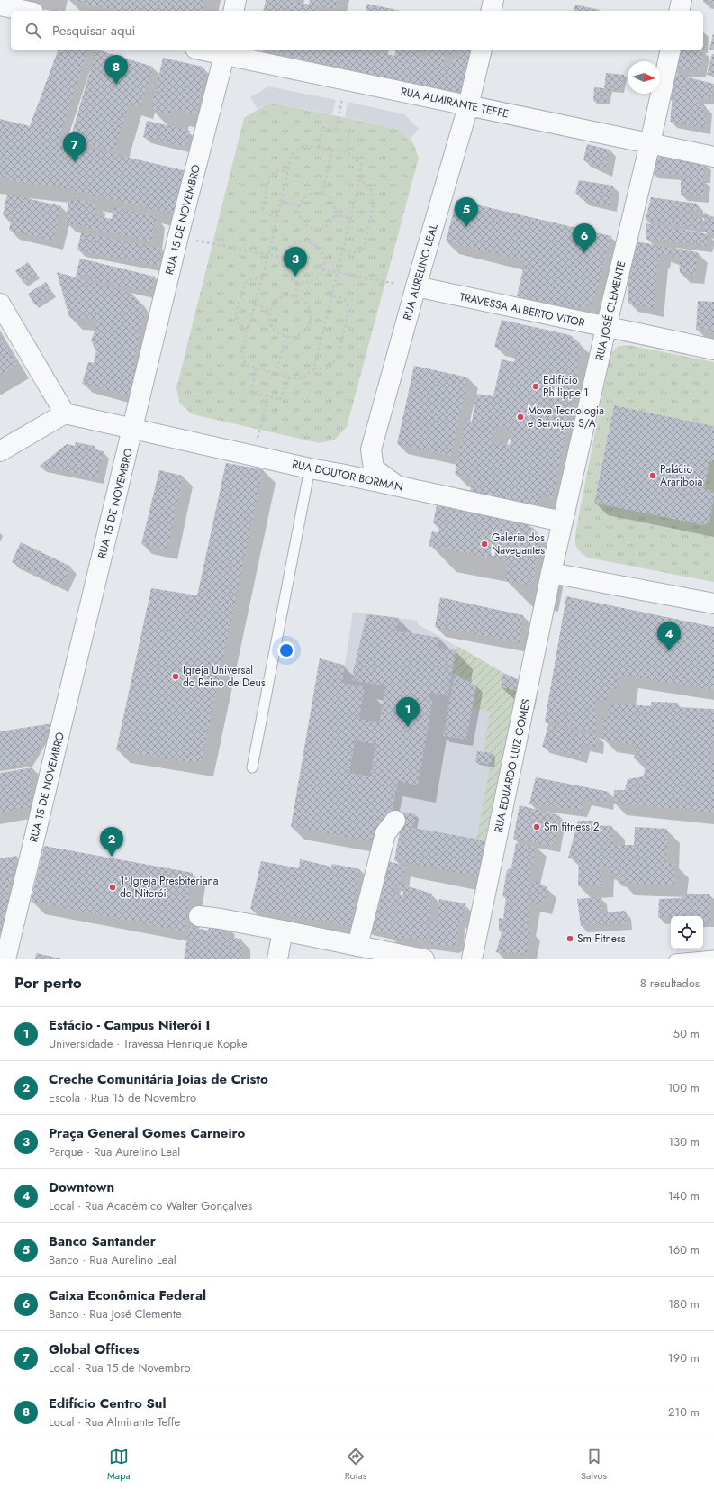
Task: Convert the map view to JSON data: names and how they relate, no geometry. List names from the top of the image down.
{
  "streets": {
    "street": [
      "RUA ALMIRANTE TEFFE",
      "RUA 15 DE NOVEMBRO",
      "RUA AURELINO LEAL",
      "TRAVESSA ALBERTO VITOR",
      "RUA JOSÉ CLEMENTE",
      "RUA DOUTOR BORMAN",
      "RUA EDUARDO LUIZ GOMES"
    ]
  },
  "crossings": [
    ["RUA ALMIRANTE TEFFE", "RUA 15 DE NOVEMBRO"],
    ["RUA ALMIRANTE TEFFE", "RUA AURELINO LEAL"],
    ["RUA ALMIRANTE TEFFE", "RUA JOSÉ CLEMENTE"],
    ["RUA 15 DE NOVEMBRO", "RUA DOUTOR BORMAN"],
    ["RUA AURELINO LEAL", "TRAVESSA ALBERTO VITOR"],
    ["RUA AURELINO LEAL", "RUA DOUTOR BORMAN"],
    ["TRAVESSA ALBERTO VITOR", "RUA JOSÉ CLEMENTE"],
    ["RUA JOSÉ CLEMENTE", "RUA DOUTOR BORMAN"],
    ["RUA JOSÉ CLEMENTE", "RUA EDUARDO LUIZ GOMES"]
  ],
  "places": [
    "Edifício Philippe 1",
    "Mova Tecnologia e Serviços S/A",
    "Palácio Arariboia",
    "Galeria dos Navegantes",
    "Igreja Universal do Reino de Deus",
    "Sm fitness 2",
    "1ª Igreja Presbiteriana de Niterói",
    "Sm Fitness"
  ],
  "north": "right",
  "page": {
    "search": "Pesquisar aqui",
    "pins": [
      "8",
      "7",
      "5",
      "6",
      "3",
      "4",
      "1",
      "2"
    ],
    "heading": ["Por perto", "8 resultados"],
    "list": [
      {
        "mark": "1",
        "name": "Estácio - Campus Niterói I",
        "note": "Universidade · Travessa Henrique Kopke",
        "value": "50 m"
      },
      {
        "mark": "2",
        "name": "Creche Comunitária Joias de Cristo",
        "note": "Escola · Rua 15 de Novembro",
        "value": "100 m"
      },
      {
        "mark": "3",
        "name": "Praça General Gomes Carneiro",
        "note": "Parque · Rua Aurelino Leal",
        "value": "130 m"
      },
      {
        "mark": "4",
        "name": "Downtown",
        "note": "Local · Rua Acadêmico Walter Gonçalves",
        "value": "140 m"
      },
      {
        "mark": "5",
        "name": "Banco Santander",
        "note": "Banco · Rua Aurelino Leal",
        "value": "160 m"
      },
      {
        "mark": "6",
        "name": "Caixa Econômica Federal",
        "note": "Banco · Rua José Clemente",
        "value": "180 m"
      },
      {
        "mark": "7",
        "name": "Global Offices",
        "note": "Local · Rua 15 de Novembro",
        "value": "190 m"
      },
      {
        "mark": "8",
        "name": "Edifício Centro Sul",
        "note": "Local · Rua Almirante Teffe",
        "value": "210 m"
      }
    ],
    "nav": ["Mapa", "Rotas", "Salvos"]
  }
}
